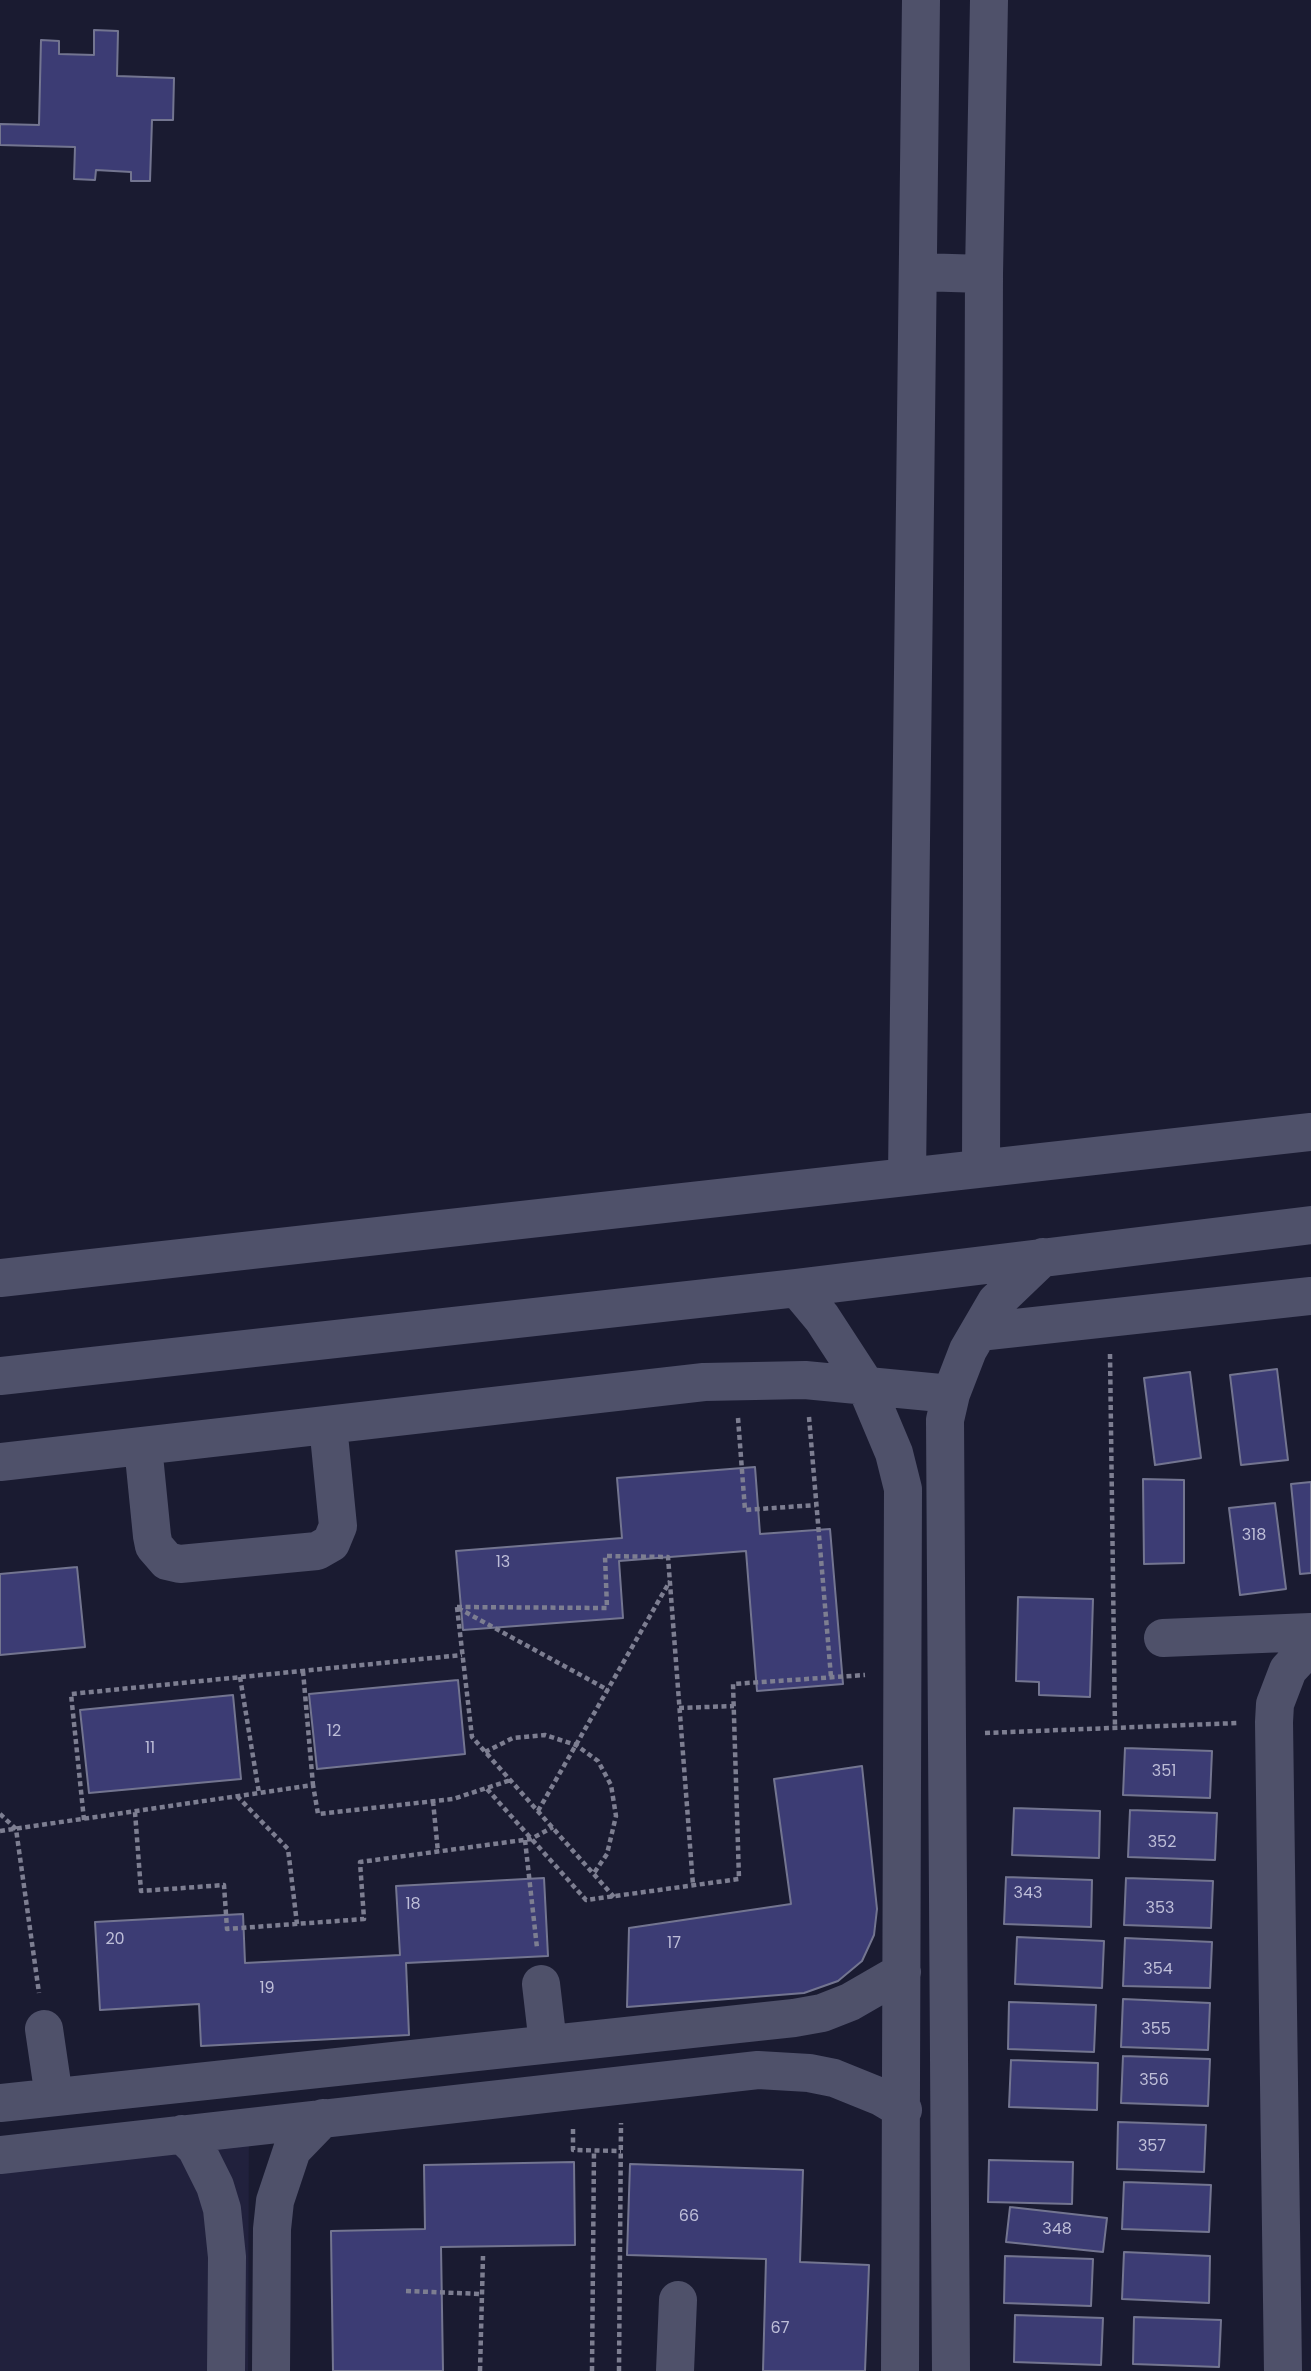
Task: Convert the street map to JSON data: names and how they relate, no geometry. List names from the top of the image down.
{
  "house_numbers": [
    "318",
    "13",
    "12",
    "11",
    "351",
    "352",
    "343",
    "18",
    "353",
    "20",
    "17",
    "354",
    "19",
    "355",
    "356",
    "357",
    "66",
    "348",
    "67"
  ]
}
